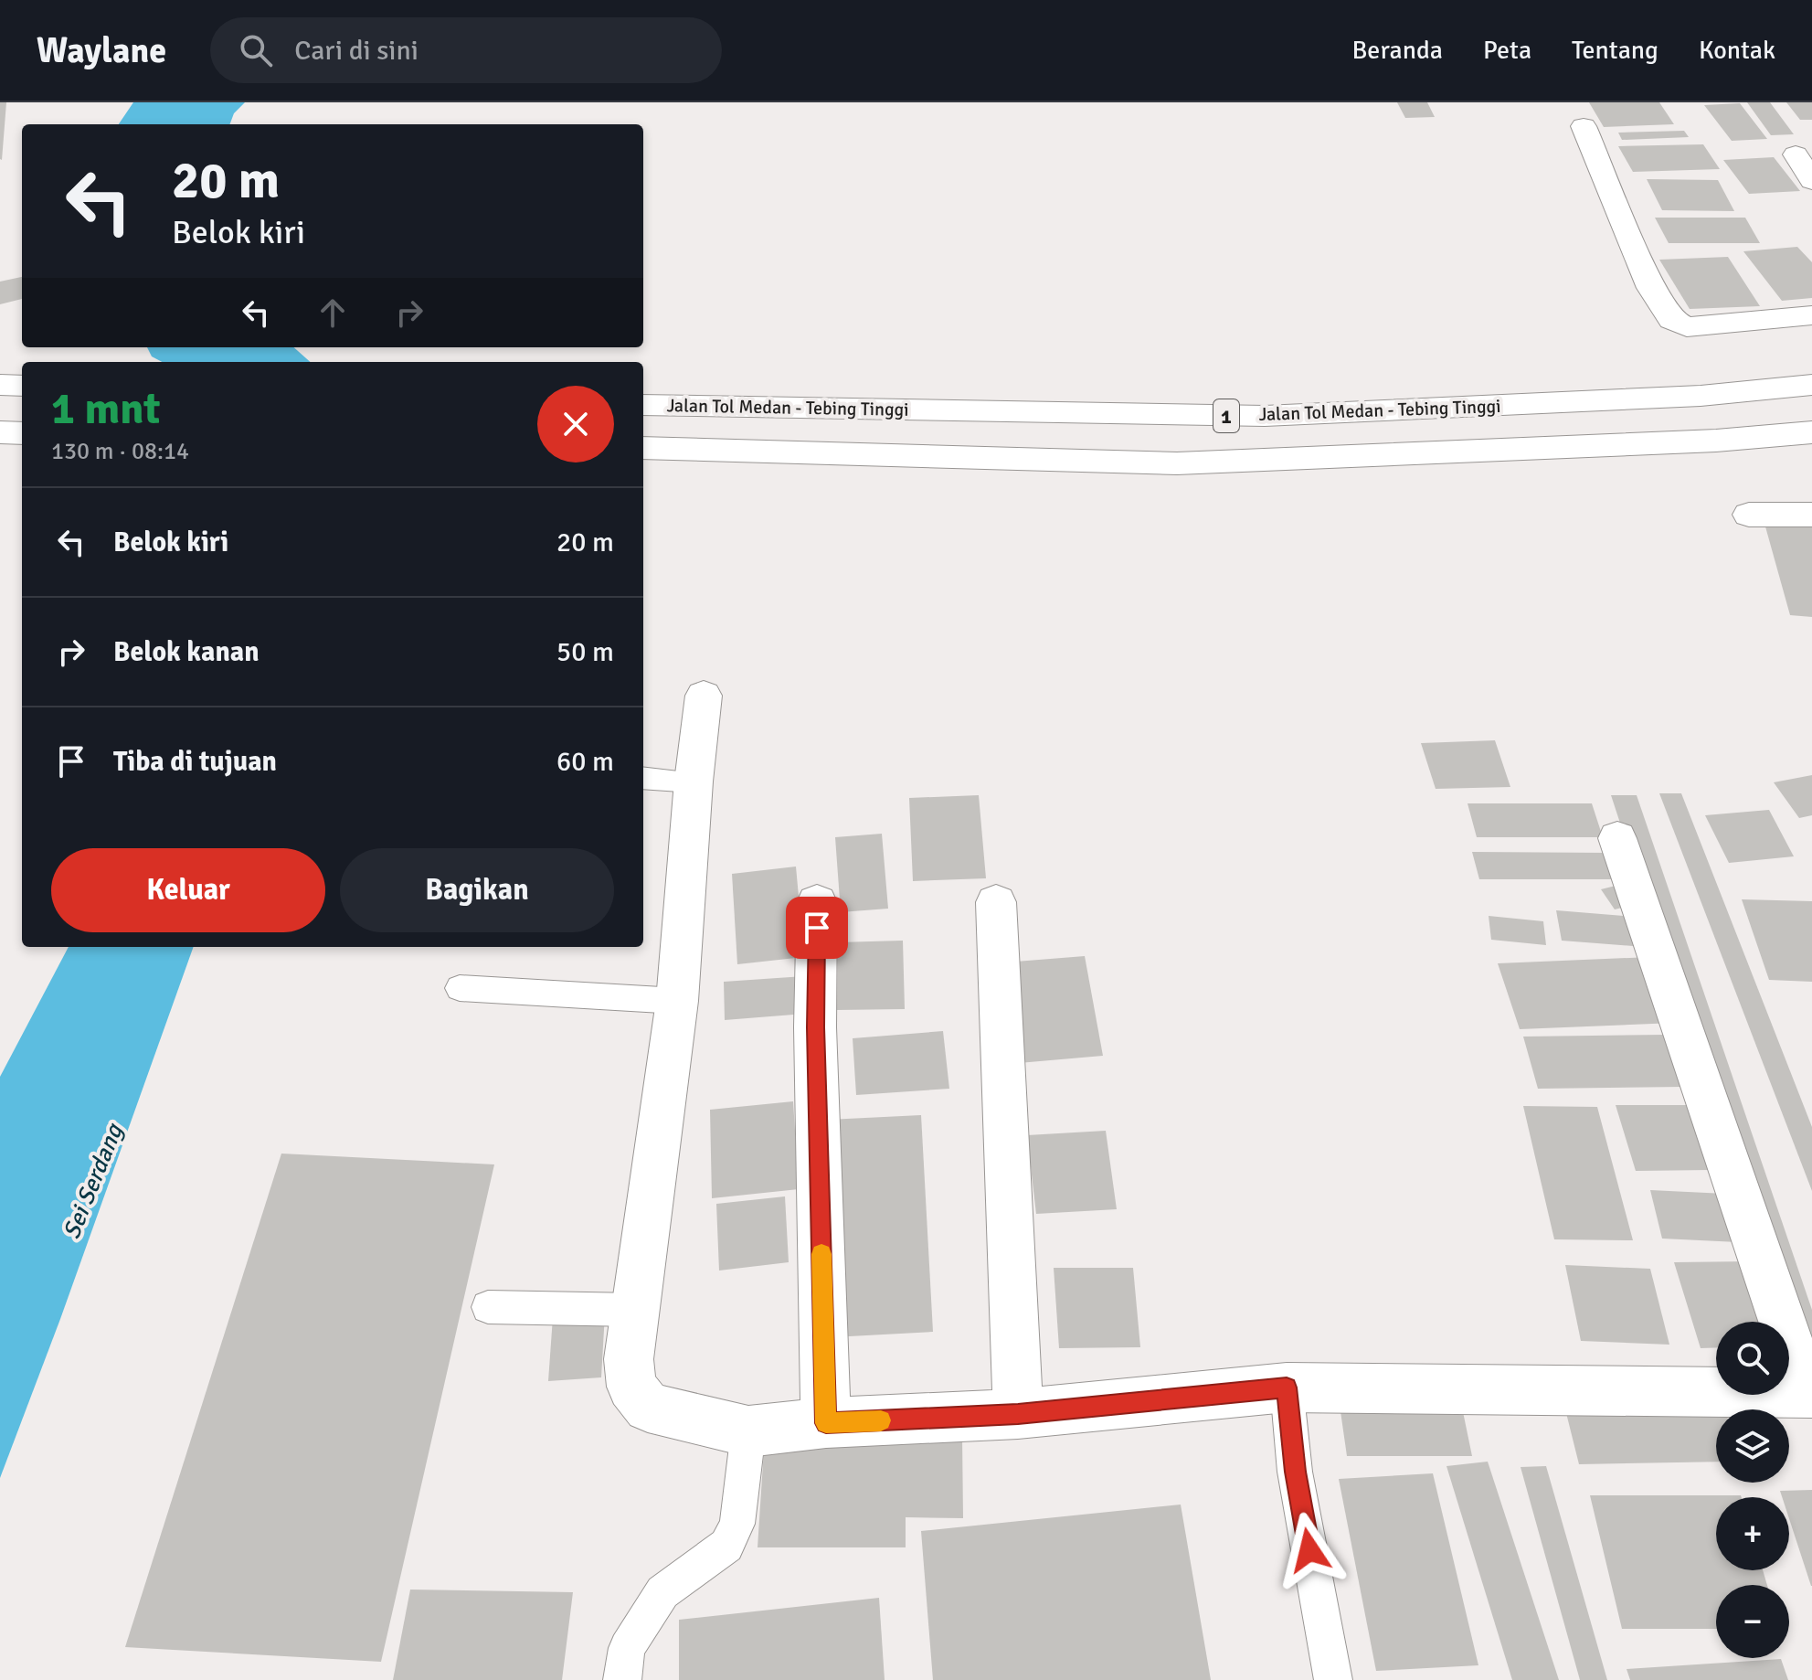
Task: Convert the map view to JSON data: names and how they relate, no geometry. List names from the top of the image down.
{
  "streets": {
    "main road": ["Jalan Tol Medan - Tebing Tinggi", "1"]
  },
  "water": ["Sei Serdang"],
  "page": {
    "header": "Waylane",
    "search": "Cari di sini",
    "nav": [
      "Beranda",
      "Peta",
      "Tentang",
      "Kontak"
    ],
    "turn": ["20 m", "Belok kiri"],
    "heading": ["1 mnt", "130 m · 08:14"],
    "list": [
      {
        "name": "Belok kiri",
        "value": "20 m"
      },
      {
        "name": "Belok kanan",
        "value": "50 m"
      },
      {
        "name": "Tiba di tujuan",
        "value": "60 m"
      }
    ],
    "buttons": ["Keluar", "Bagikan"],
    "map_buttons": ["+", "−"]
  }
}
